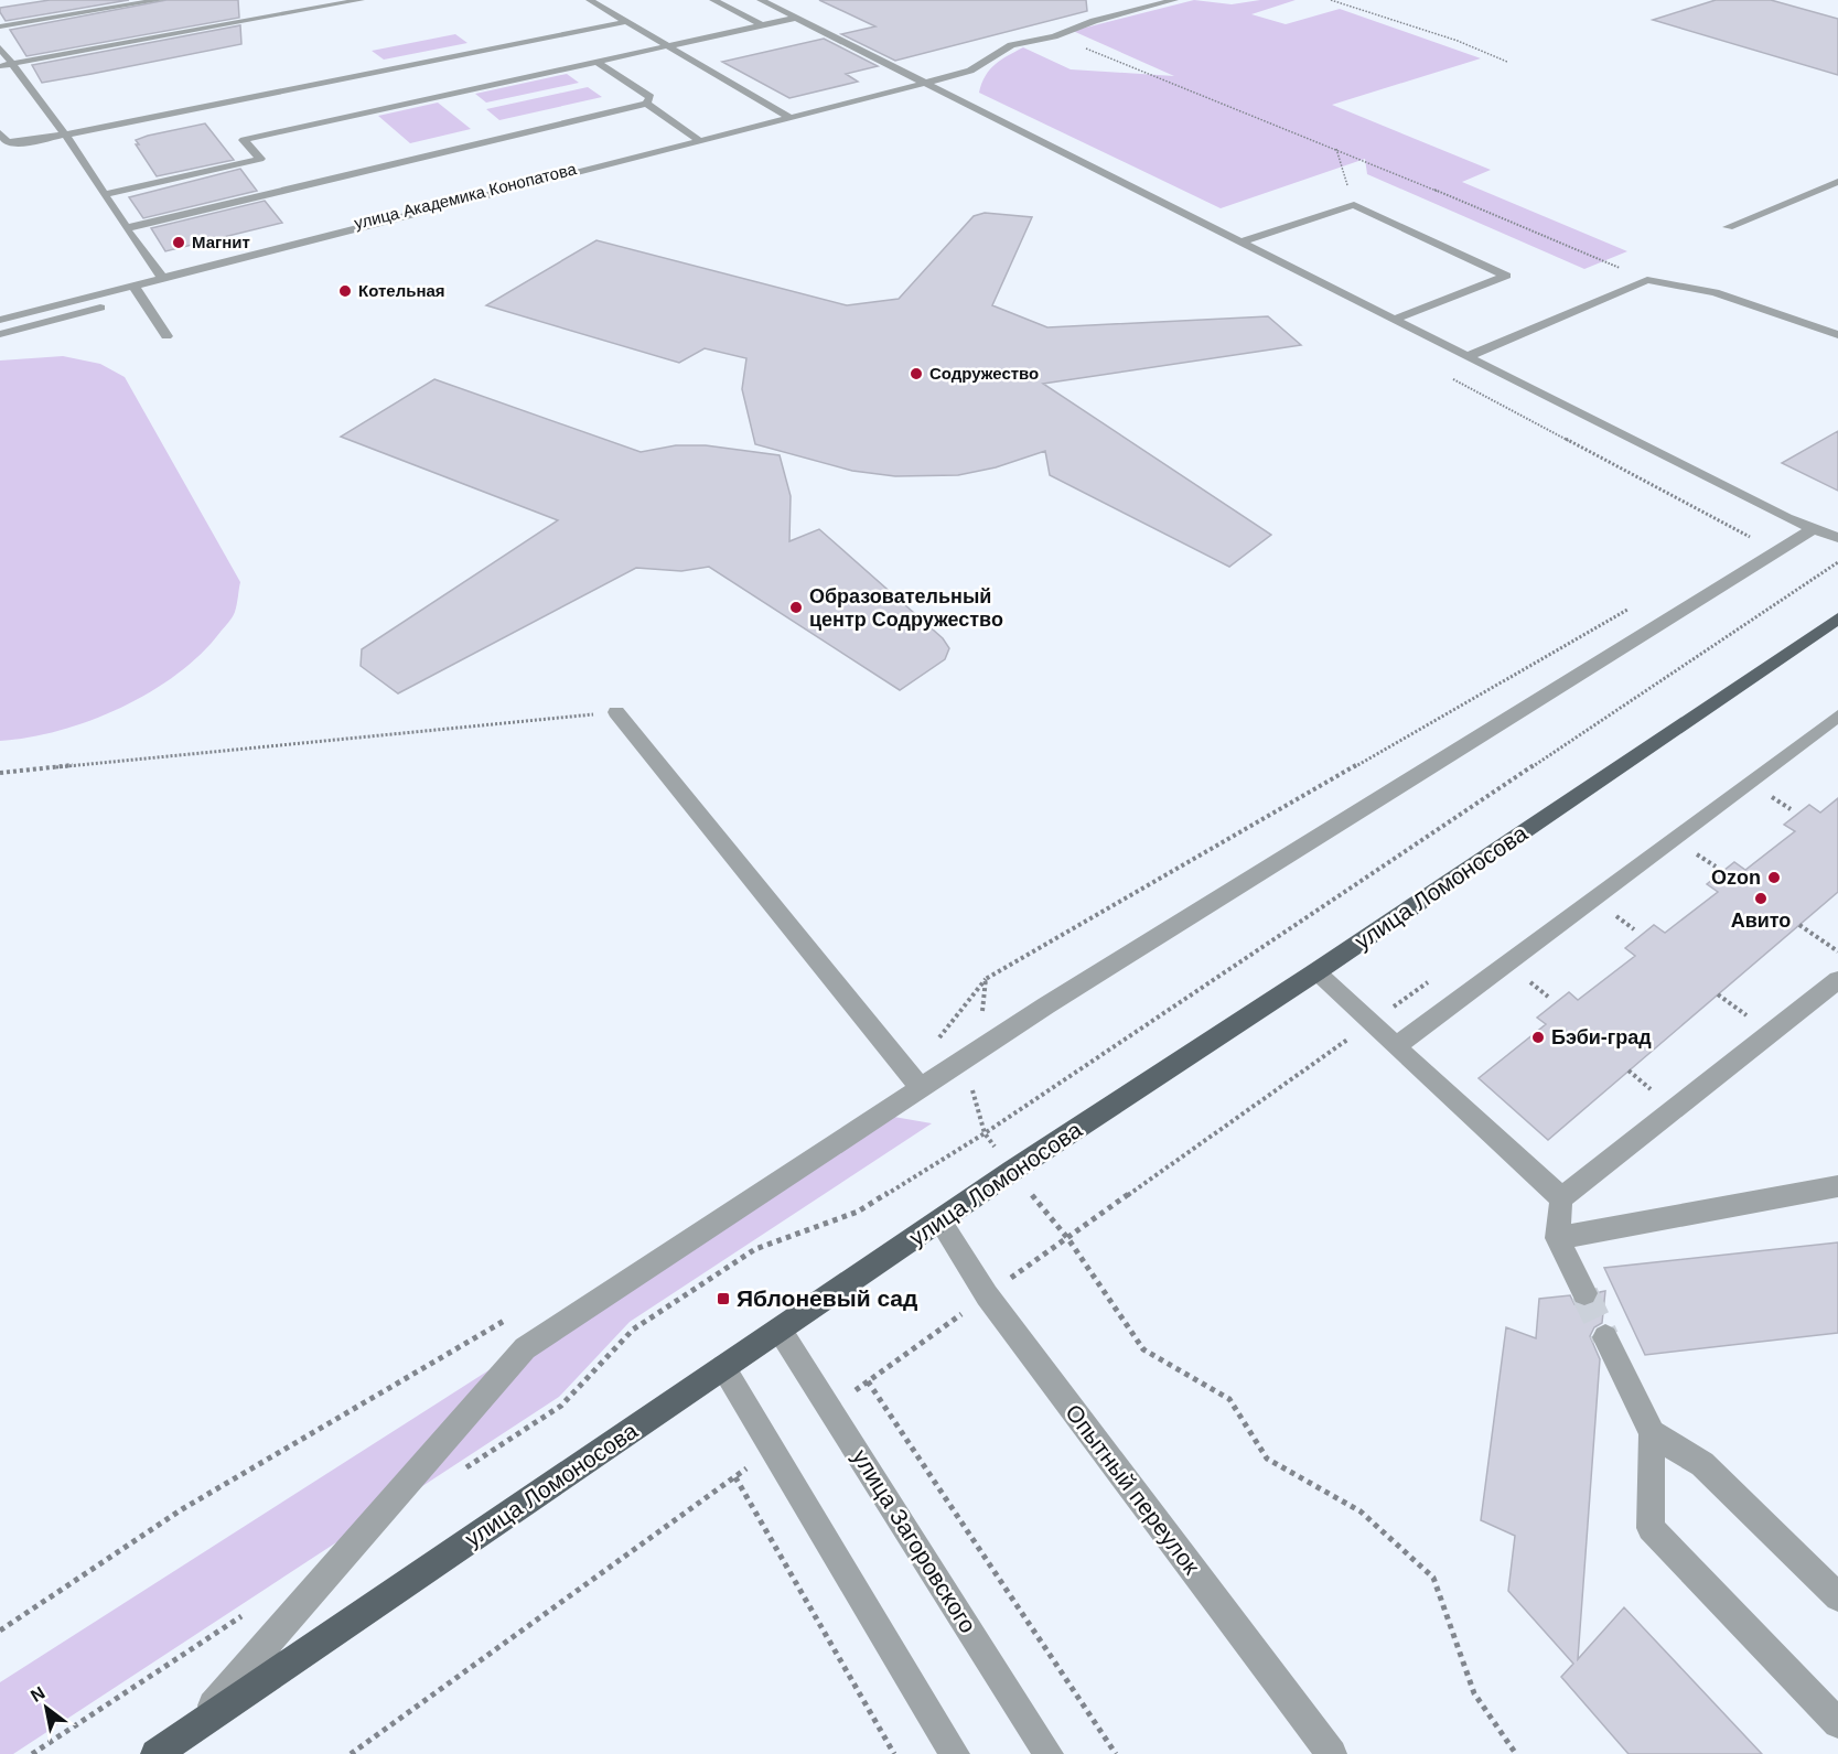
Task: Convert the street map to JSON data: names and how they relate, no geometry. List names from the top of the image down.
{
  "streets": {
    "main road": ["улица Ломоносова"],
    "street": ["улица Академика Конопатова", "Опытный переулок", "улица Загоровского"]
  },
  "crossings": [
    ["улица Ломоносова", "Опытный переулок"],
    ["улица Ломоносова", "улица Загоровского"]
  ],
  "places": {
    "other": [
      "Магнит",
      "Котельная",
      "Содружество",
      "Образовательный центр Содружество",
      "Ozon",
      "Авито",
      "Бэби-град"
    ],
    "transit": ["Яблоневый сад"]
  },
  "north": "top left"
}
